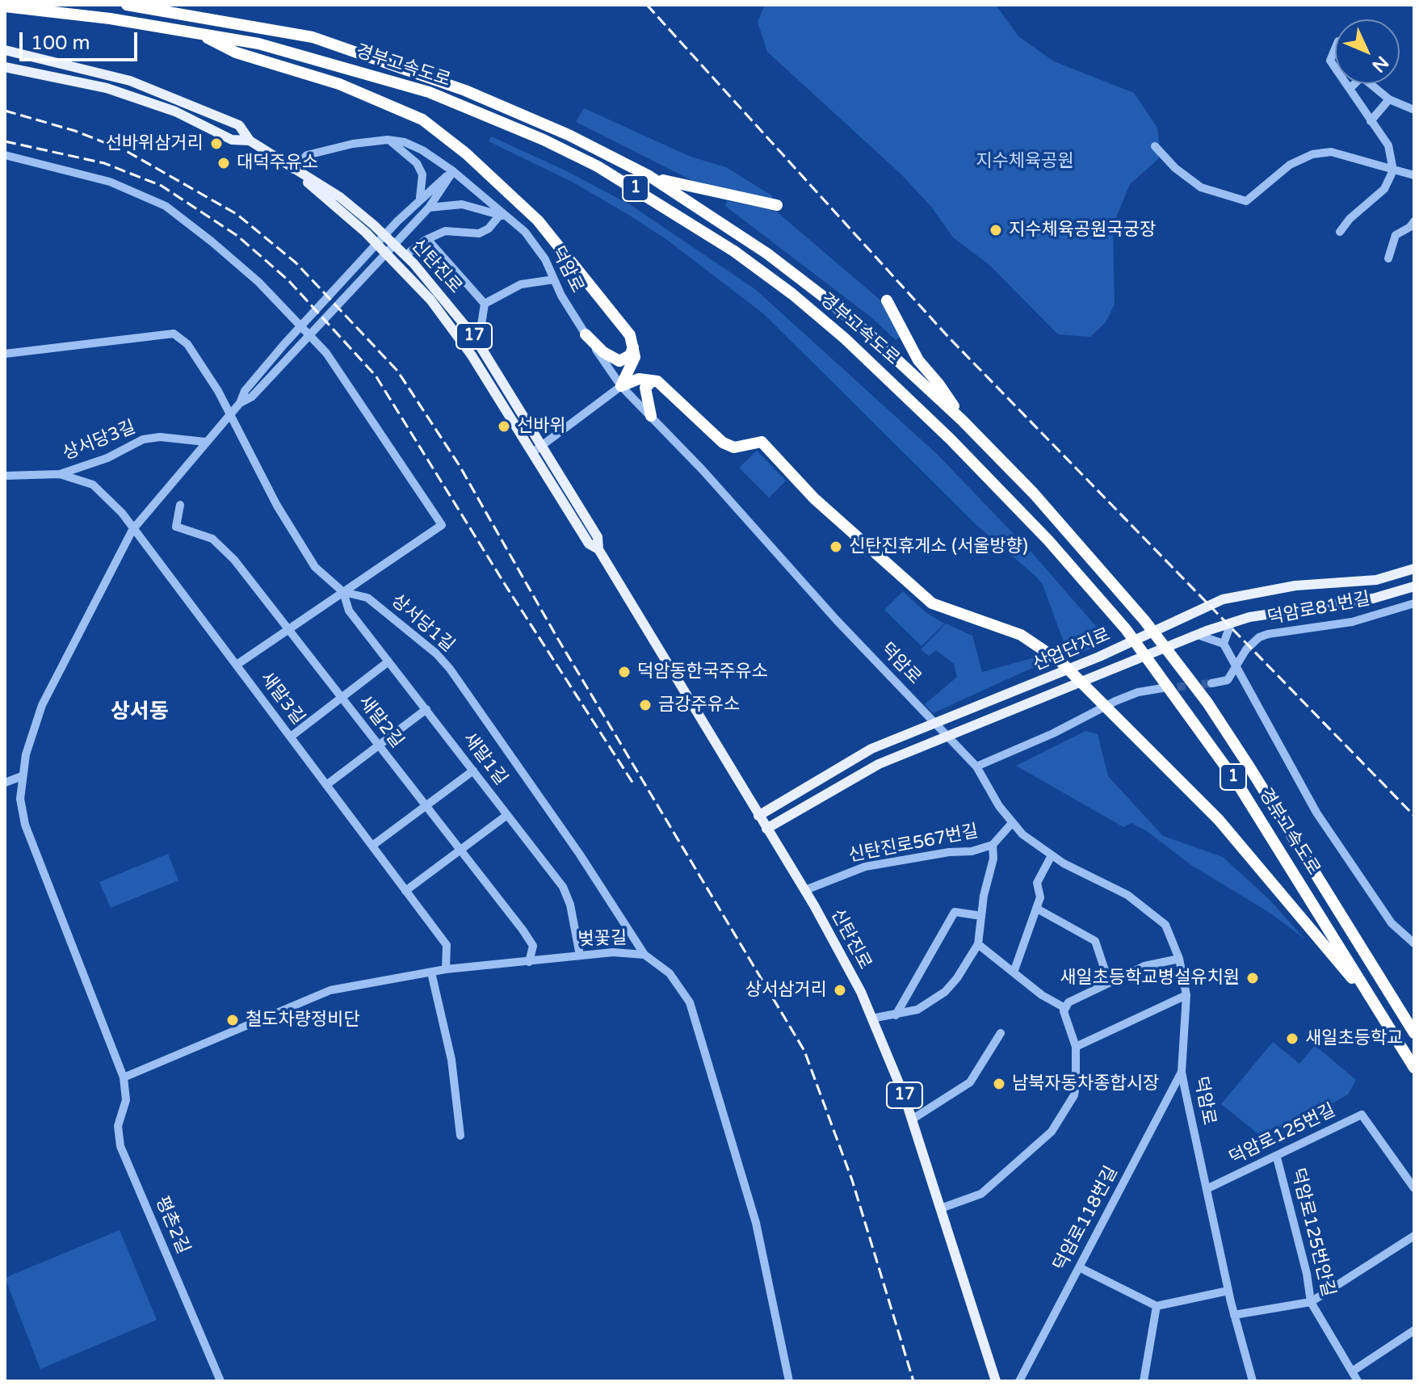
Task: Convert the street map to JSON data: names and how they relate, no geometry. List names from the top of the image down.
{
  "streets": {
    "highway": ["경부고속도로", "1"],
    "main road": ["신탄진로", "17", "산업단지로"],
    "street": [
      "덕암로",
      "상서당3길",
      "덕암로81번길",
      "상서당1길",
      "새말3길",
      "새말2길",
      "새말1길",
      "신탄진로567번길",
      "벚꽃길",
      "덕암로125번길",
      "덕암로118번길",
      "평촌2길",
      "덕암로125번안길"
    ]
  },
  "crossings": [
    ["신탄진로", "덕암로"],
    ["신탄진로", "산업단지로"],
    ["신탄진로", "신탄진로567번길"],
    ["덕암로", "신탄진로567번길"],
    ["덕암로", "덕암로125번길"],
    ["덕암로", "덕암로118번길"],
    ["상서당3길", "새말3길"],
    ["상서당1길", "새말1길"],
    ["상서당1길", "벚꽃길"],
    ["새말3길", "벚꽃길"],
    ["새말2길", "벚꽃길"],
    ["새말1길", "벚꽃길"],
    ["벚꽃길", "평촌2길"],
    ["덕암로125번길", "덕암로125번안길"]
  ],
  "districts": ["상서동"],
  "parks": ["지수체육공원"],
  "places": [
    "선바위삼거리",
    "대덕주유소",
    "지수체육공원국궁장",
    "선바위",
    "신탄진휴게소 (서울방향)",
    "덕암동한국주유소",
    "금강주유소",
    "새일초등학교병설유치원",
    "상서삼거리",
    "철도차량정비단",
    "새일초등학교",
    "남북자동차종합시장"
  ],
  "scale_bar": "100 m",
  "north": "bottom right"
}
